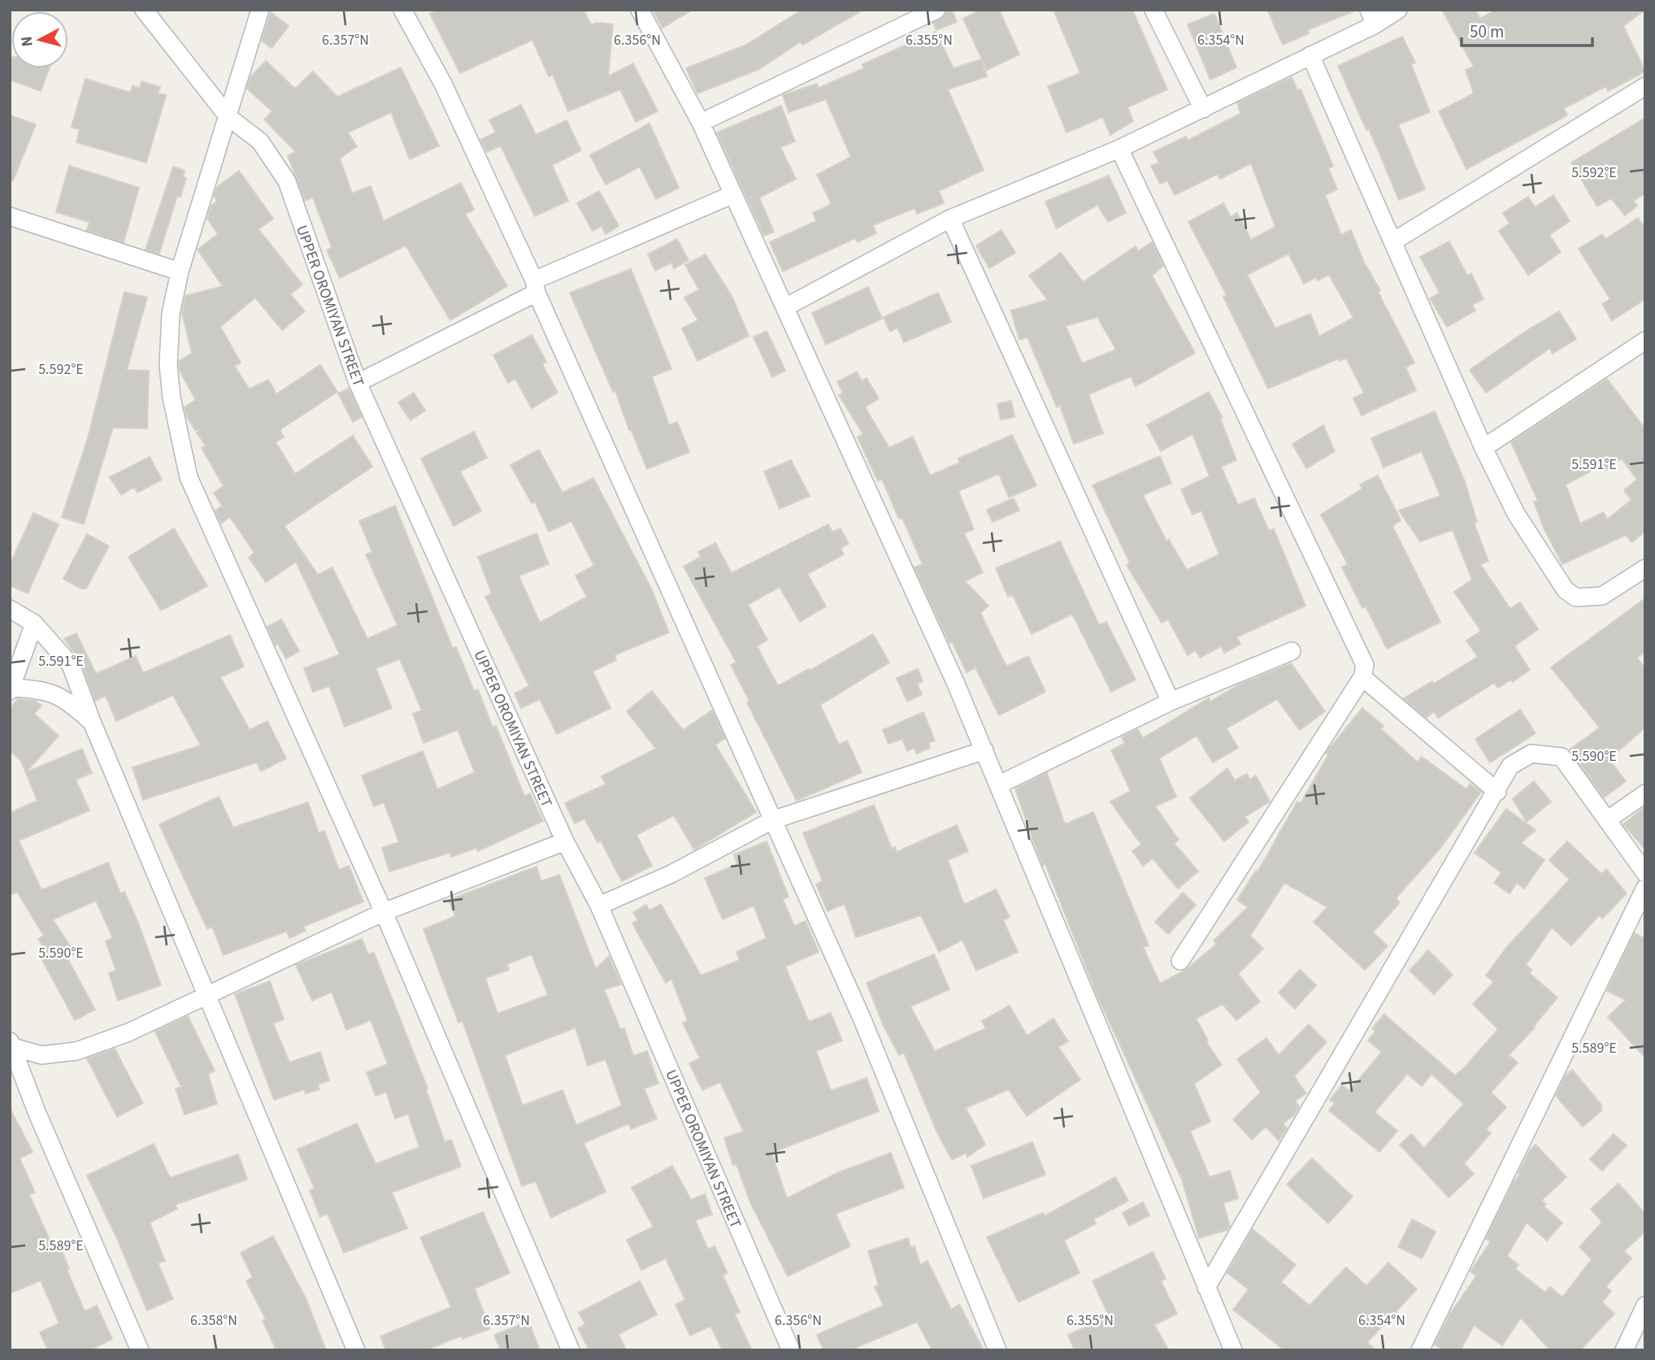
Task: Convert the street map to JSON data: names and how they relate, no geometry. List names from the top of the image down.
{
  "streets": {
    "street": ["UPPER OROMIYAN STREET"]
  },
  "scale_bar": "50 m",
  "north": "left",
  "coordinates": [
    "6.357°N",
    "6.356°N",
    "6.355°N",
    "6.354°N",
    "5.592°E",
    "5.591°E",
    "5.590°E",
    "5.589°E",
    "6.358°N"
  ]
}
